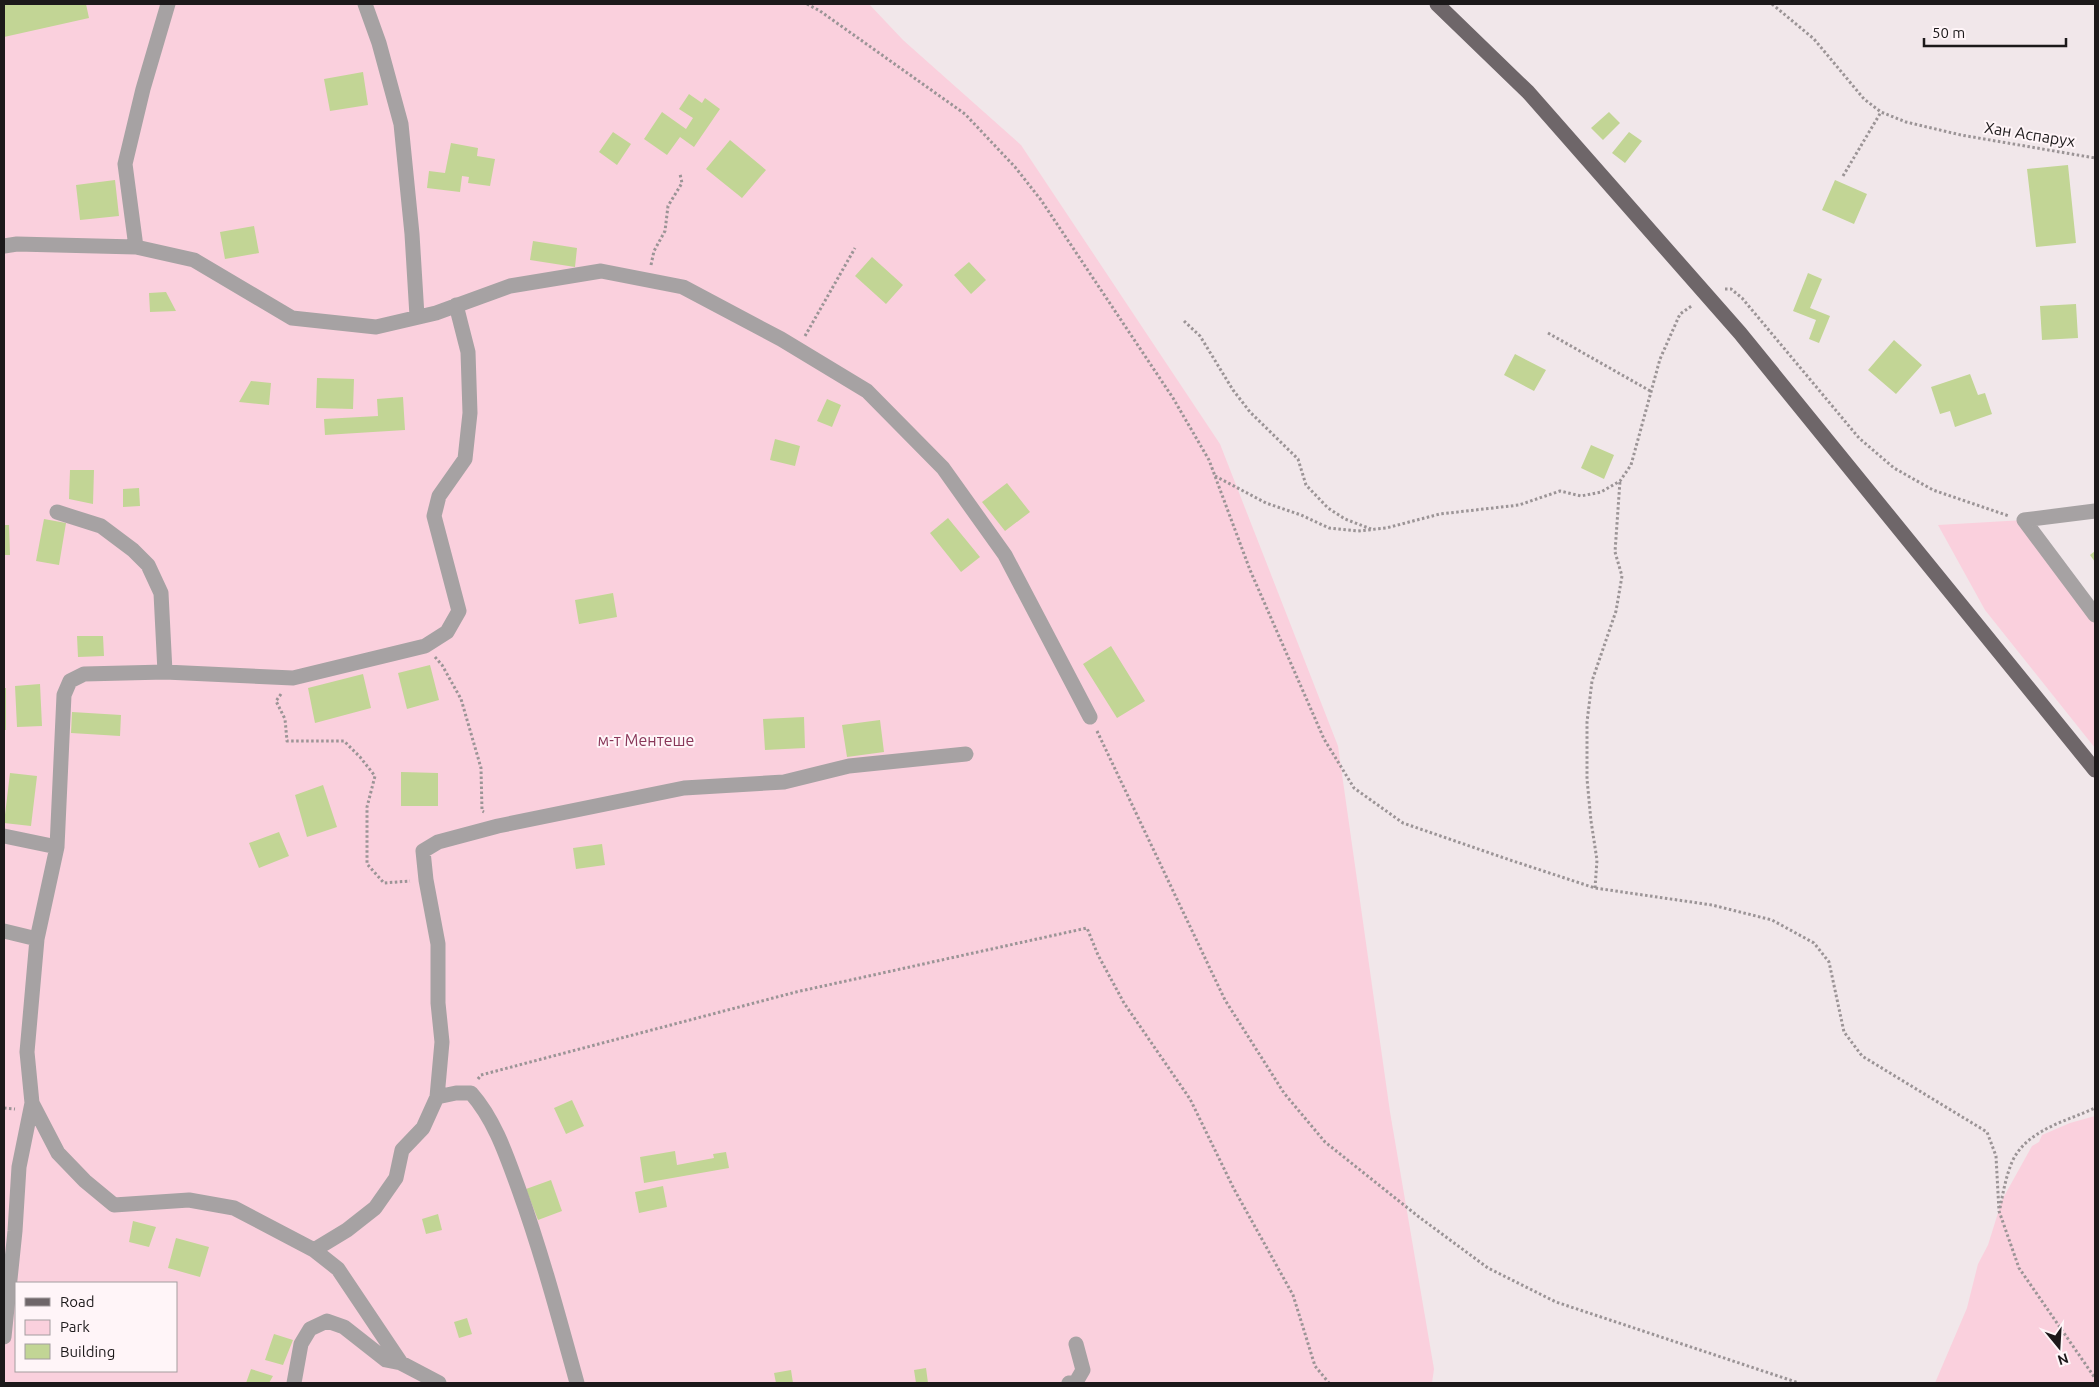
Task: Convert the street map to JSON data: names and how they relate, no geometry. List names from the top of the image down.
{
  "streets": {
    "path": ["Хан Аспарух"]
  },
  "parks": ["м-т Ментeше"],
  "legend": ["Road", "Park", "Building"],
  "scale_bar": "50 m",
  "north": "bottom"
}
